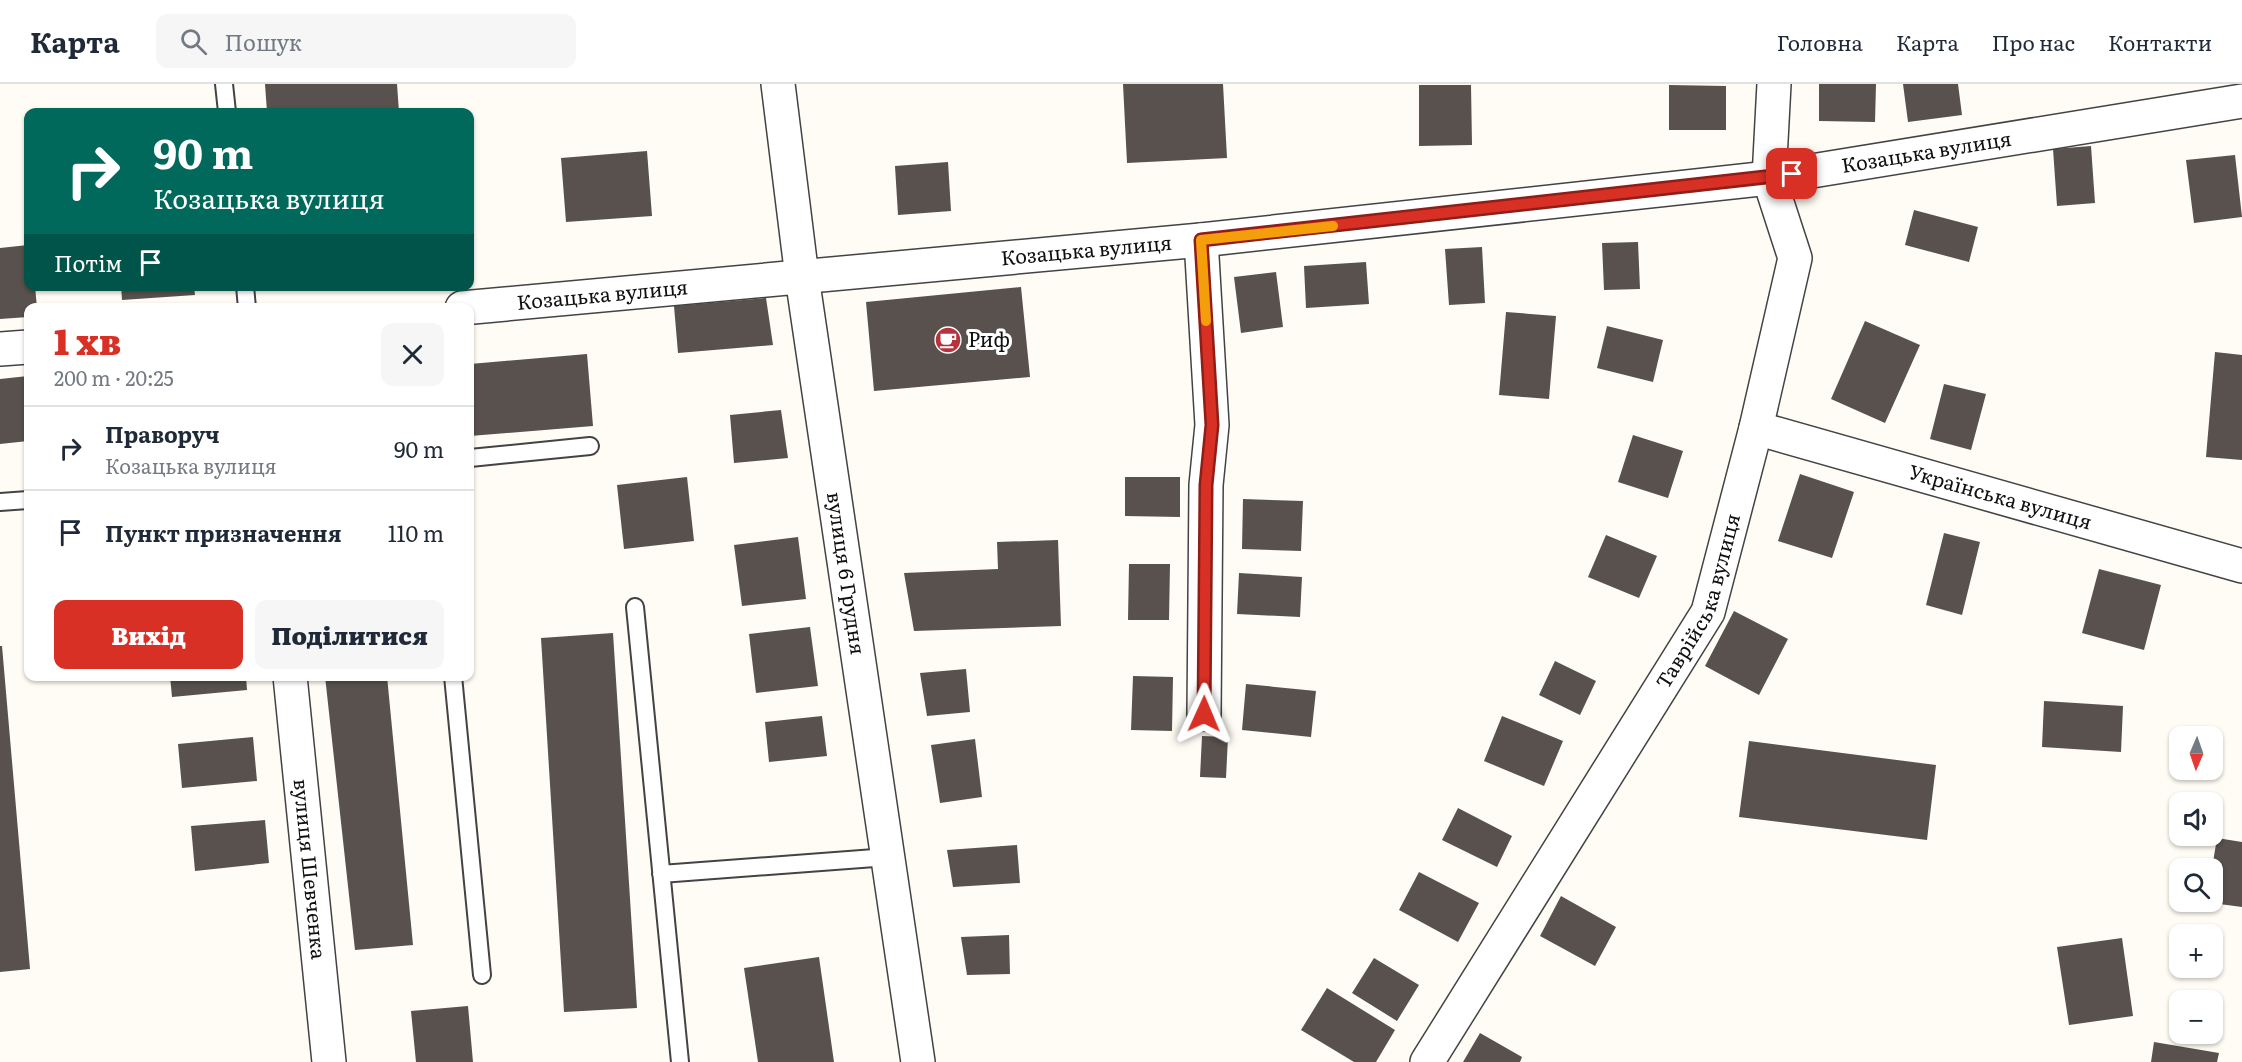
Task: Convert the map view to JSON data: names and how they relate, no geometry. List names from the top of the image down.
{
  "streets": {
    "street": [
      "Козацька вулиця",
      "Українська вулиця",
      "вулиця 6 Грудня",
      "Таврійська вулиця",
      "вулиця Шевченка"
    ]
  },
  "crossings": [
    ["Козацька вулиця", "вулиця 6 Грудня"],
    ["Козацька вулиця", "Таврійська вулиця"],
    ["Українська вулиця", "Таврійська вулиця"]
  ],
  "places": {
    "cafe": ["Риф"]
  },
  "north": "bottom",
  "page": {
    "header": "Карта",
    "search": "Пошук",
    "nav": [
      "Головна",
      "Карта",
      "Про нас",
      "Контакти"
    ],
    "turn": ["90 m", "Козацька вулиця"],
    "then": "Потім",
    "heading": ["1 хв", "200 m · 20:25"],
    "list": [
      {
        "name": "Праворуч",
        "note": "Козацька вулиця",
        "value": "90 m"
      },
      {
        "name": "Пункт призначення",
        "value": "110 m"
      }
    ],
    "buttons": ["Вихід", "Поділитися"],
    "map_buttons": ["+", "−"]
  }
}
